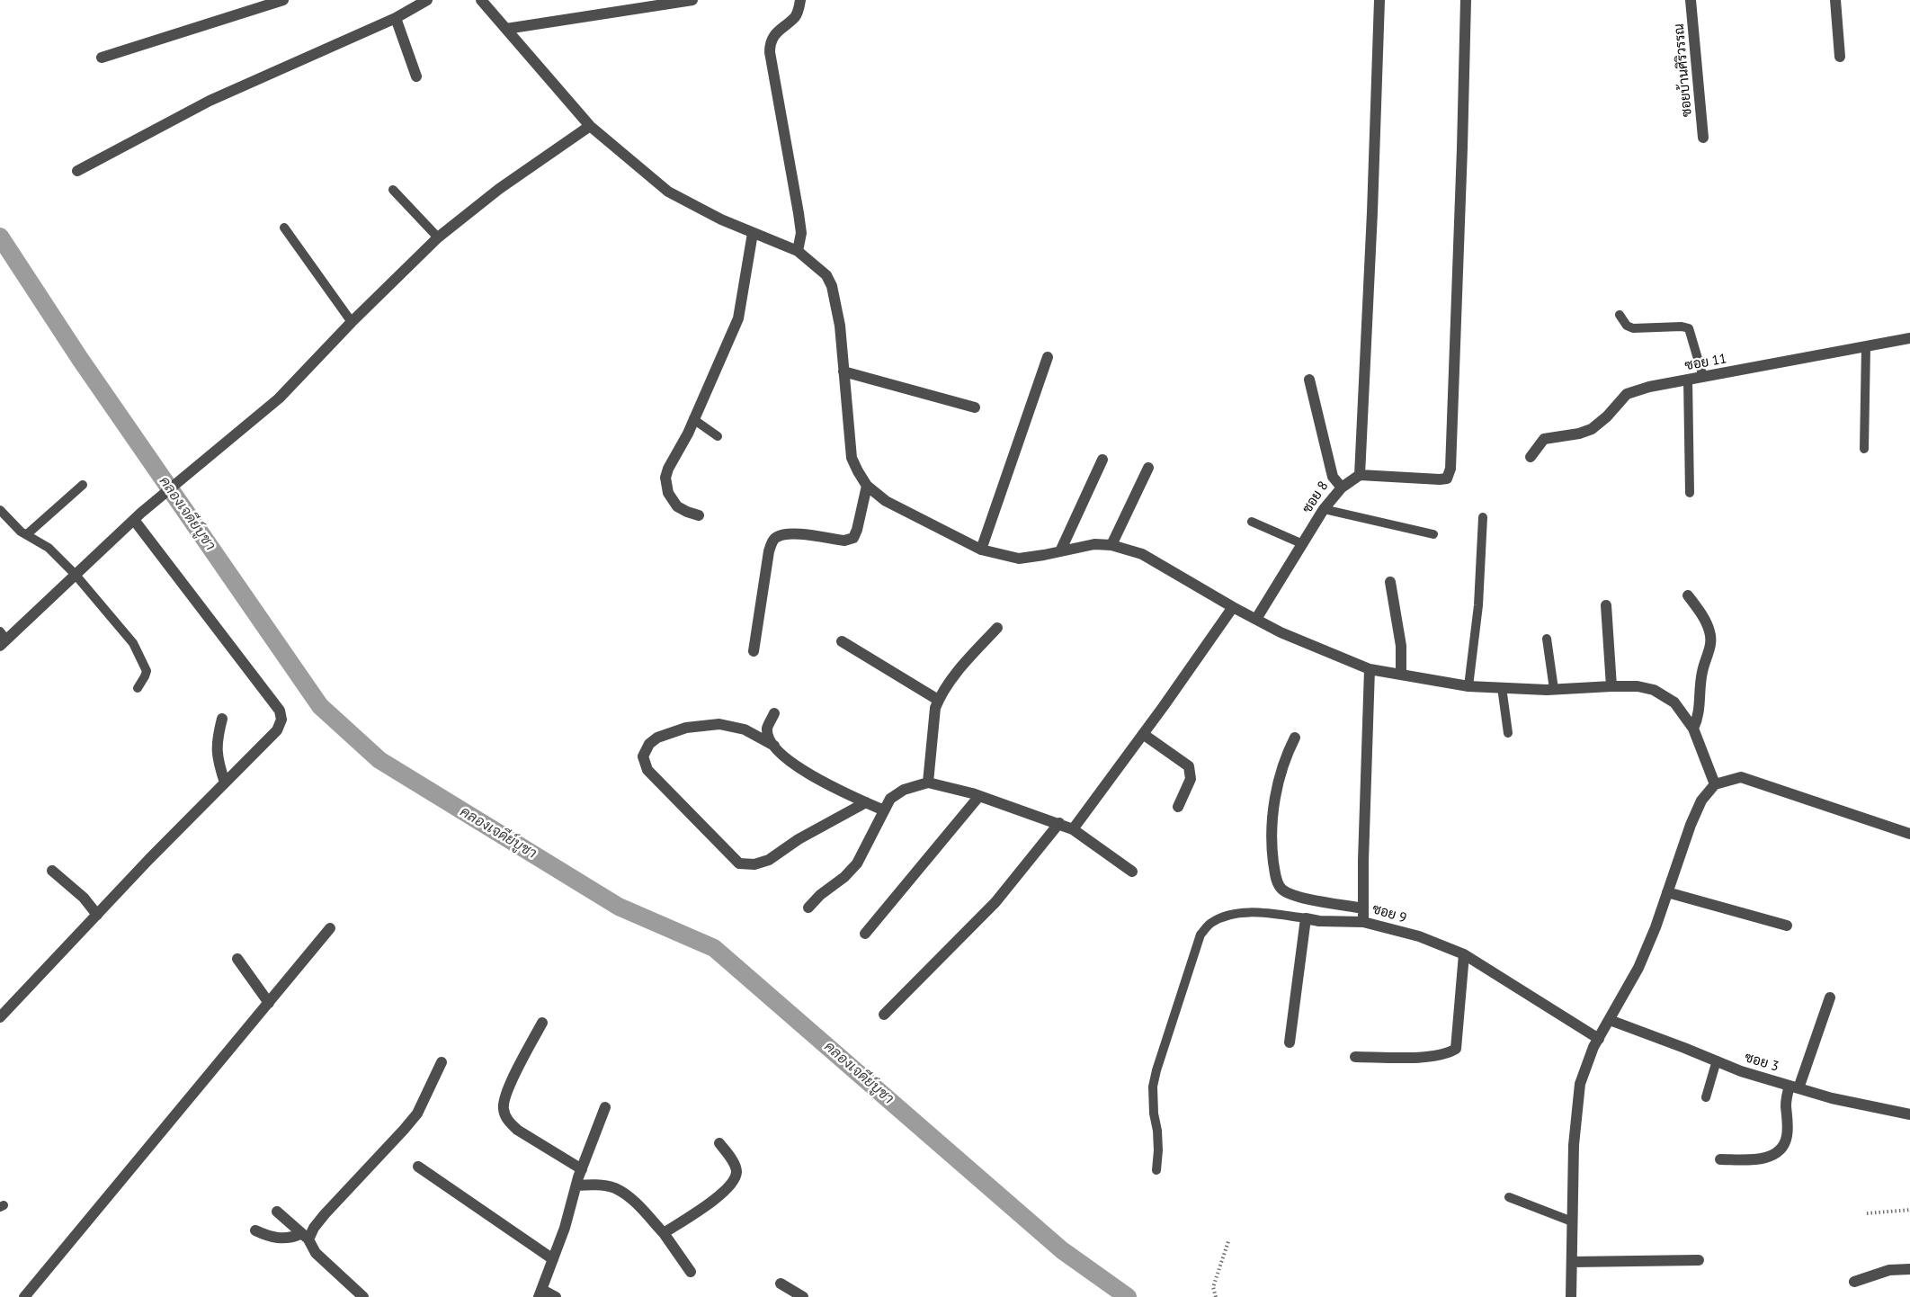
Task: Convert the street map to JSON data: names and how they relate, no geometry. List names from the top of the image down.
{
  "streets": {
    "street": [
      "ซอยบ้านศิริวรรณ",
      "ซอย 11",
      "ซอย 8",
      "ซอย 9",
      "ซอย 3"
    ]
  },
  "water": ["คลองเจดีย์บูชา"]
}
